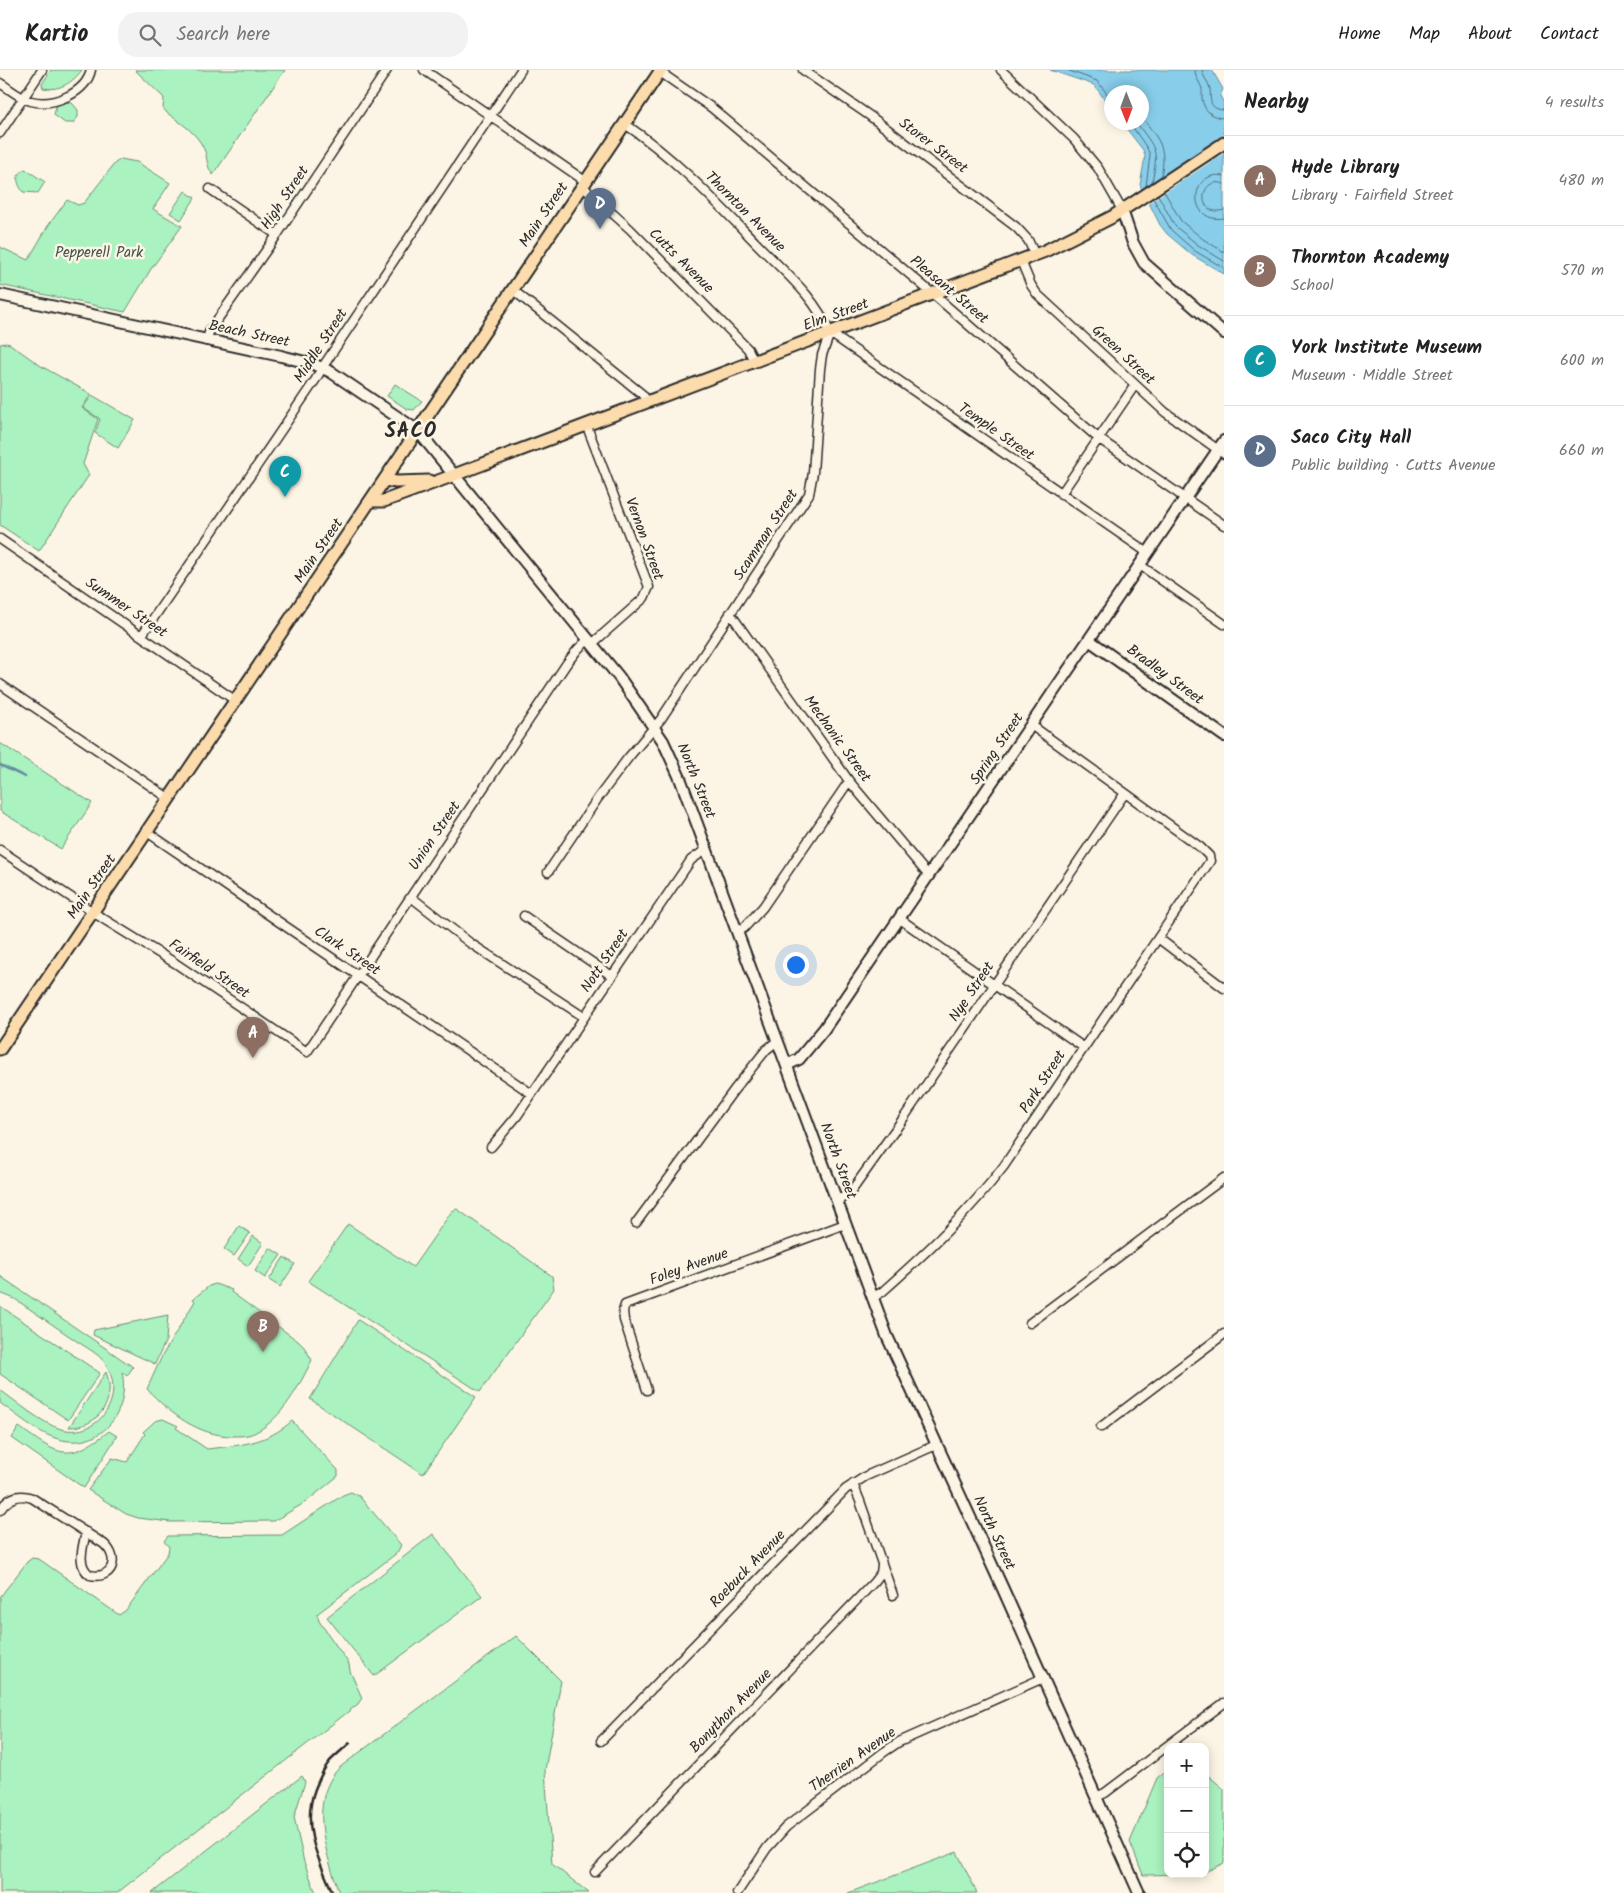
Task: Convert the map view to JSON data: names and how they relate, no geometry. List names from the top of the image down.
{
  "streets": {
    "main road": [
      "Main Street",
      "Elm Street",
      "Beach Street",
      "Bradley Street",
      "Spring Street",
      "North Street"
    ],
    "street": [
      "Storer Street",
      "High Street",
      "Thornton Avenue",
      "Cutts Avenue",
      "Pleasant Street",
      "Middle Street",
      "Green Street",
      "Temple Street",
      "Scamman Street",
      "Vernon Street",
      "Summer Street",
      "Mechanic Street",
      "Union Street",
      "Clark Street",
      "Nott Street",
      "Fairfield Street",
      "Nye Street",
      "Park Street",
      "Foley Avenue",
      "Roebuck Avenue",
      "Bonython Avenue",
      "Therrien Avenue"
    ]
  },
  "crossings": [
    ["Storer Street", "Elm Street"],
    ["High Street", "Beach Street"],
    ["Thornton Avenue", "Main Street"],
    ["Thornton Avenue", "Elm Street"],
    ["Thornton Avenue", "Temple Street"],
    ["Thornton Avenue", "Scamman Street"],
    ["Main Street", "Cutts Avenue"],
    ["Main Street", "Pleasant Street"],
    ["Main Street", "Elm Street"],
    ["Main Street", "Beach Street"],
    ["Main Street", "Summer Street"],
    ["Main Street", "Clark Street"],
    ["Main Street", "Fairfield Street"],
    ["Cutts Avenue", "Elm Street"],
    ["Cutts Avenue", "Middle Street"],
    ["Pleasant Street", "Elm Street"],
    ["Pleasant Street", "Spring Street"],
    ["Elm Street", "Beach Street"],
    ["Elm Street", "Green Street"],
    ["Elm Street", "Temple Street"],
    ["Elm Street", "Scamman Street"],
    ["Elm Street", "Vernon Street"],
    ["Elm Street", "North Street"],
    ["Beach Street", "Middle Street"],
    ["Beach Street", "North Street"],
    ["Middle Street", "Summer Street"],
    ["Green Street", "Spring Street"],
    ["Temple Street", "Scamman Street"],
    ["Temple Street", "Spring Street"],
    ["Scamman Street", "Mechanic Street"],
    ["Scamman Street", "North Street"],
    ["Vernon Street", "North Street"],
    ["Vernon Street", "Union Street"],
    ["Bradley Street", "Spring Street"],
    ["Mechanic Street", "Spring Street"],
    ["Spring Street", "North Street"],
    ["North Street", "Union Street"],
    ["North Street", "Nott Street"],
    ["North Street", "Nye Street"],
    ["North Street", "Park Street"],
    ["North Street", "Foley Avenue"],
    ["North Street", "Roebuck Avenue"],
    ["North Street", "Therrien Avenue"],
    ["Union Street", "Clark Street"],
    ["Union Street", "Fairfield Street"],
    ["Clark Street", "Nott Street"],
    ["Nye Street", "Park Street"]
  ],
  "districts": ["SACO"],
  "parks": ["Pepperell Park"],
  "north": "bottom",
  "page": {
    "header": "Kartio",
    "search": "Search here",
    "nav": [
      "Home",
      "Map",
      "About",
      "Contact"
    ],
    "heading": ["Nearby", "4 results"],
    "list": [
      {
        "mark": "A",
        "name": "Hyde Library",
        "note": "Library · Fairfield Street",
        "value": "480 m"
      },
      {
        "mark": "B",
        "name": "Thornton Academy",
        "note": "School",
        "value": "570 m"
      },
      {
        "mark": "C",
        "name": "York Institute Museum",
        "note": "Museum · Middle Street",
        "value": "600 m"
      },
      {
        "mark": "D",
        "name": "Saco City Hall",
        "note": "Public building · Cutts Avenue",
        "value": "660 m"
      }
    ],
    "pins": [
      "D",
      "C",
      "A",
      "B"
    ],
    "map_buttons": ["+", "−"]
  }
}
